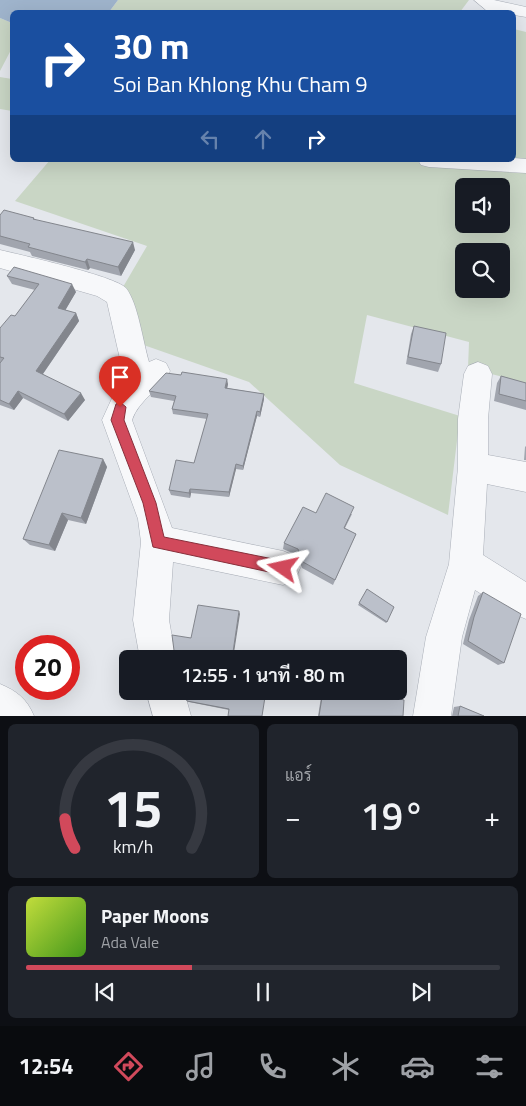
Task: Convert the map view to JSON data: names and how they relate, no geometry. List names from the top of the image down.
{
  "page": {
    "turn": ["30 m", "Soi Ban Khlong Khu Cham 9"],
    "limit": "20",
    "trip": "12:55 · 1 นาที · 80 m",
    "tile": "แอร์",
    "heat": ["−", "19°", "+"],
    "song": ["Paper Moons", "Ada Vale"],
    "tabs": "12:54",
    "gauge": ["15", "km/h"]
  }
}
